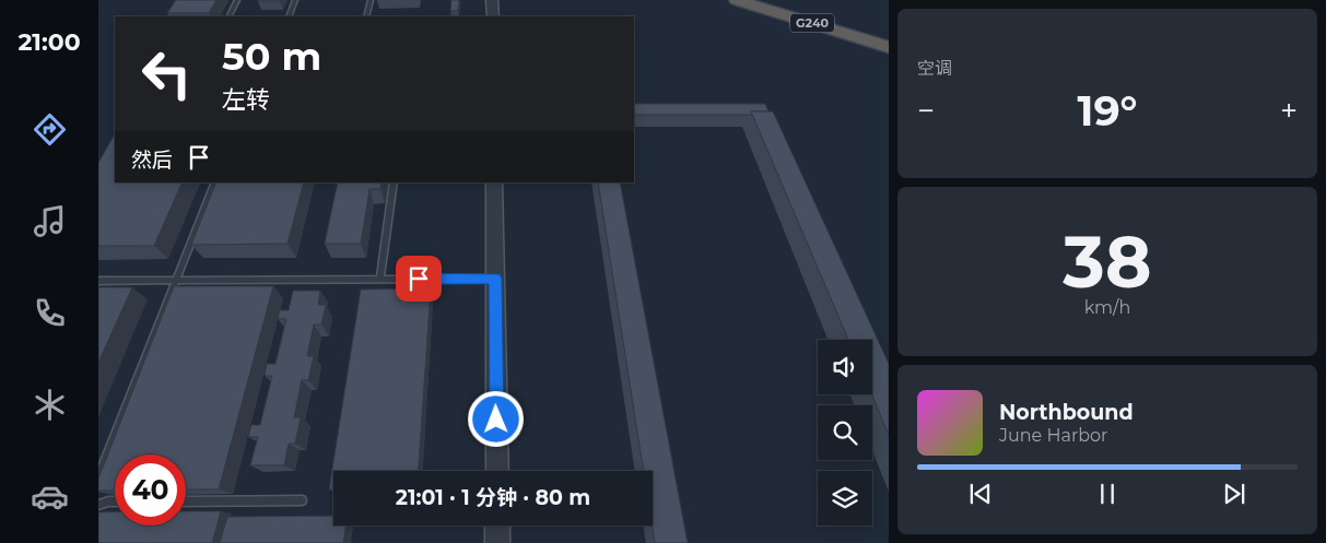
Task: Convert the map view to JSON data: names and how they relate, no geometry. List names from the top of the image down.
{
  "streets": {
    "highway": ["G240"]
  },
  "page": {
    "tabs": "21:00",
    "tile": [
      "空调",
      ["38", "km/h"]
    ],
    "turn": ["50 m", "左转"],
    "heat": ["−", "19°", "+"],
    "then": "然后",
    "song": ["Northbound", "June Harbor"],
    "limit": "40",
    "trip": "21:01 · 1 分钟 · 80 m"
  }
}
